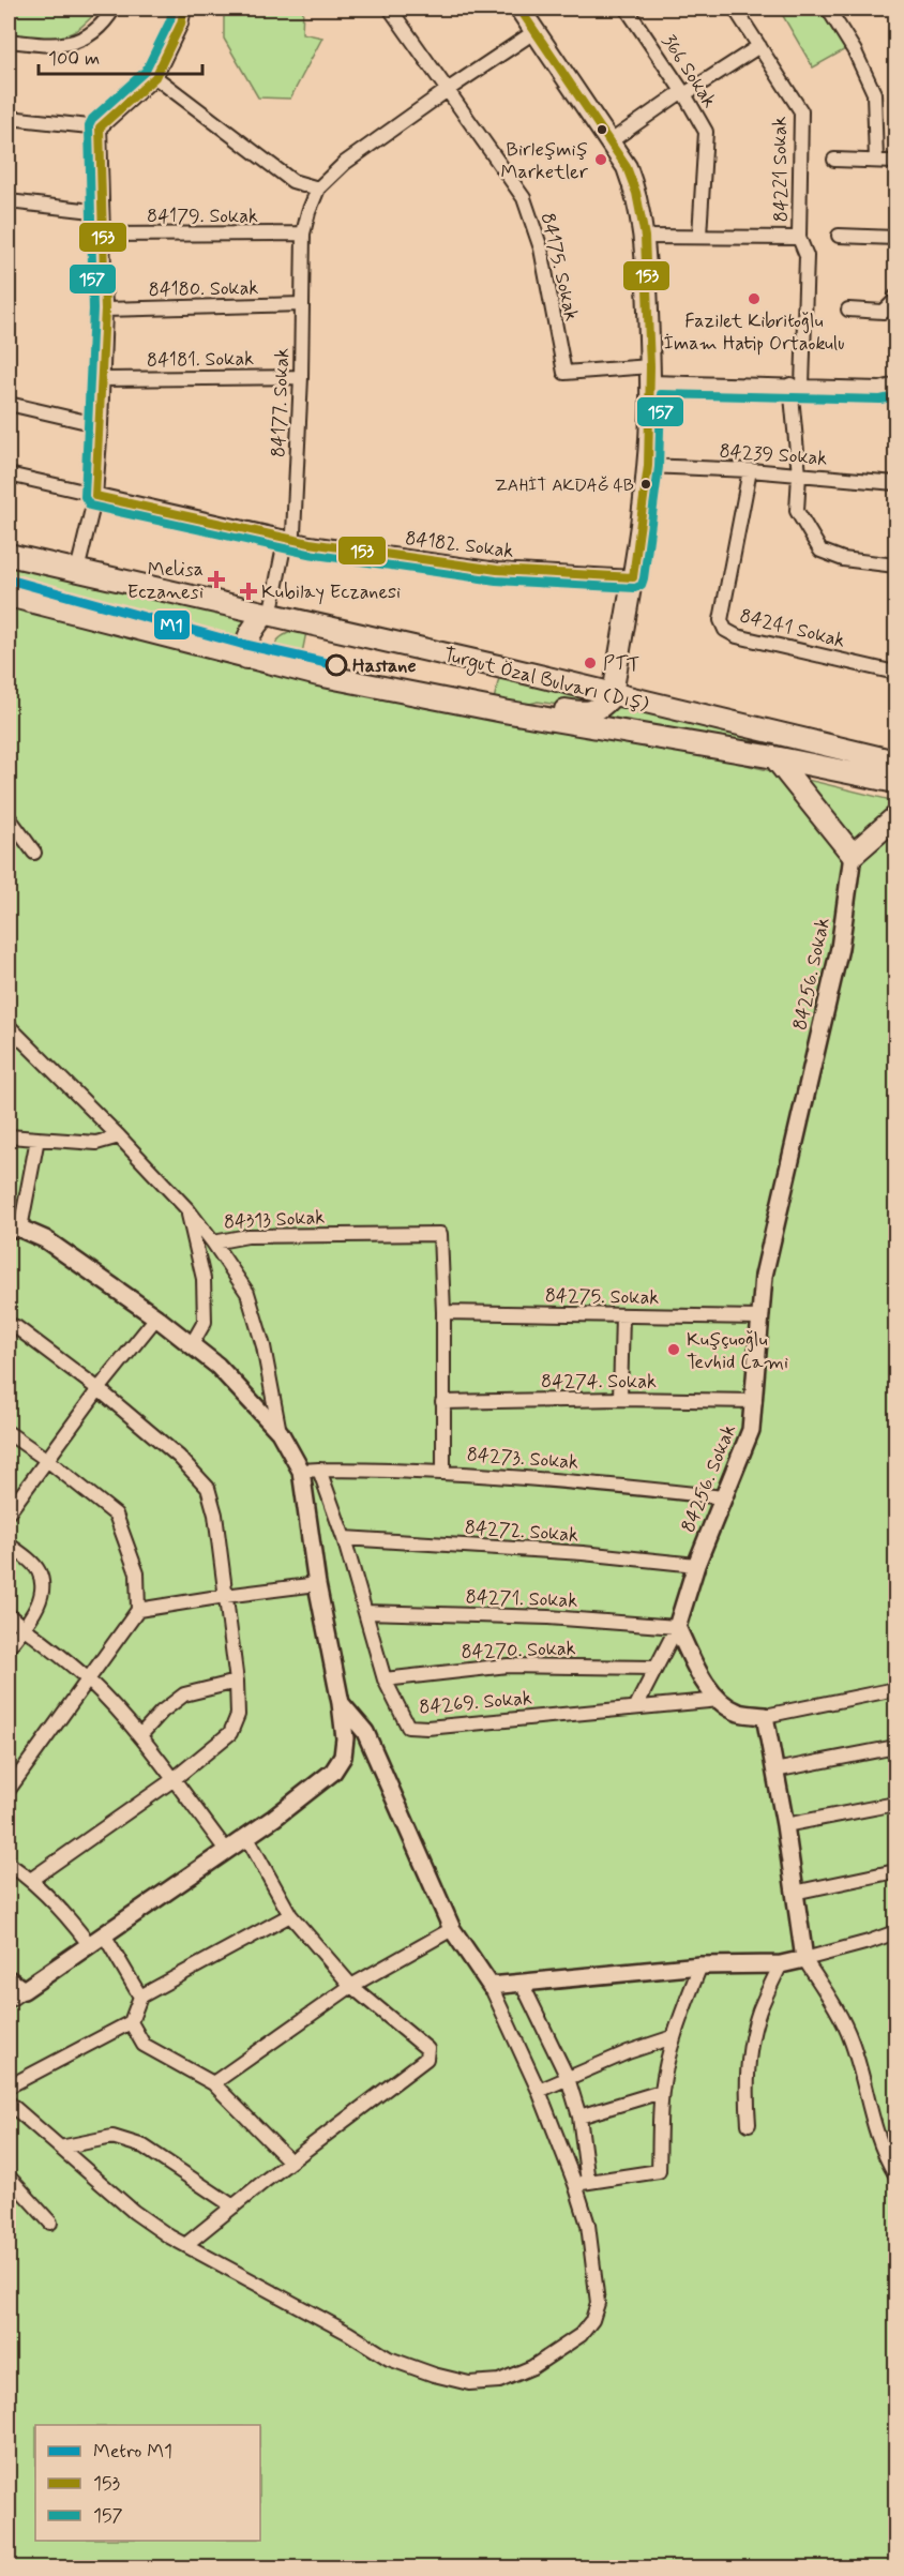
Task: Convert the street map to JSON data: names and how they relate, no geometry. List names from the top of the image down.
{
  "streets": {
    "main road": ["Turgut Özal Bulvarı (Dış)"],
    "street": [
      "366 Sokak",
      "84221 Sokak",
      "84179. Sokak",
      "84175. Sokak",
      "84180. Sokak",
      "84181. Sokak",
      "84177. Sokak",
      "84239 Sokak",
      "84182. Sokak",
      "84241 Sokak",
      "84256. Sokak",
      "84313 Sokak",
      "84275. Sokak",
      "84274. Sokak",
      "84273. Sokak",
      "84272. Sokak",
      "84271. Sokak",
      "84270. Sokak",
      "84269. Sokak"
    ]
  },
  "crossings": [
    ["84221 Sokak", "84239 Sokak"],
    ["84179. Sokak", "84177. Sokak"],
    ["84175. Sokak", "84177. Sokak"],
    ["84180. Sokak", "84177. Sokak"],
    ["84181. Sokak", "84177. Sokak"],
    ["84177. Sokak", "84182. Sokak"],
    ["84177. Sokak", "Turgut Özal Bulvarı (Dış)"],
    ["84239 Sokak", "84241 Sokak"],
    ["84256. Sokak", "84275. Sokak"],
    ["84256. Sokak", "84274. Sokak"],
    ["84256. Sokak", "84273. Sokak"],
    ["84256. Sokak", "84272. Sokak"],
    ["84256. Sokak", "84271. Sokak"],
    ["84313 Sokak", "84275. Sokak"],
    ["84273. Sokak", "84269. Sokak"],
    ["84272. Sokak", "84269. Sokak"],
    ["84271. Sokak", "84269. Sokak"],
    ["84270. Sokak", "84269. Sokak"]
  ],
  "places": {
    "other": [
      "Birleşmiş Marketler",
      "Fazilet Kibritoğlu İmam Hatip Ortaokulu",
      "ZAHİT AKDAĞ 4B",
      "PTT",
      "Hastane",
      "Kuşçuoğlu Tevhid Cami"
    ],
    "health": ["Melisa Eczanesi", "Kubilay Eczanesi"]
  },
  "lines": ["transit line 153", "transit line 157", "metro line M1"],
  "legend": ["Metro M1", "153", "157"],
  "scale_bar": "100 m"
}
